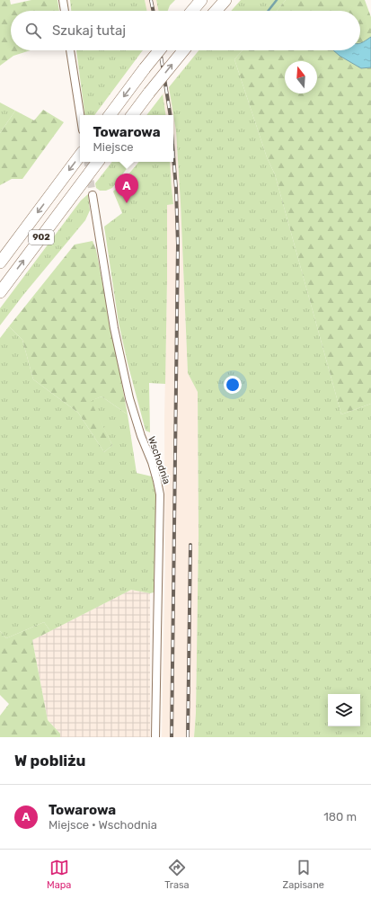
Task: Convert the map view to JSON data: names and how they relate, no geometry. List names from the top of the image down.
{
  "streets": {
    "main road": ["902"],
    "street": ["Wschodnia"]
  },
  "north": "top",
  "page": {
    "search": "Szukaj tutaj",
    "popup": ["Towarowa", "Miejsce"],
    "pins": "A",
    "heading": "W pobliżu",
    "list": [
      {
        "mark": "A",
        "name": "Towarowa",
        "note": "Miejsce · Wschodnia",
        "value": "180 m"
      }
    ],
    "nav": ["Mapa", "Trasa", "Zapisane"]
  }
}
